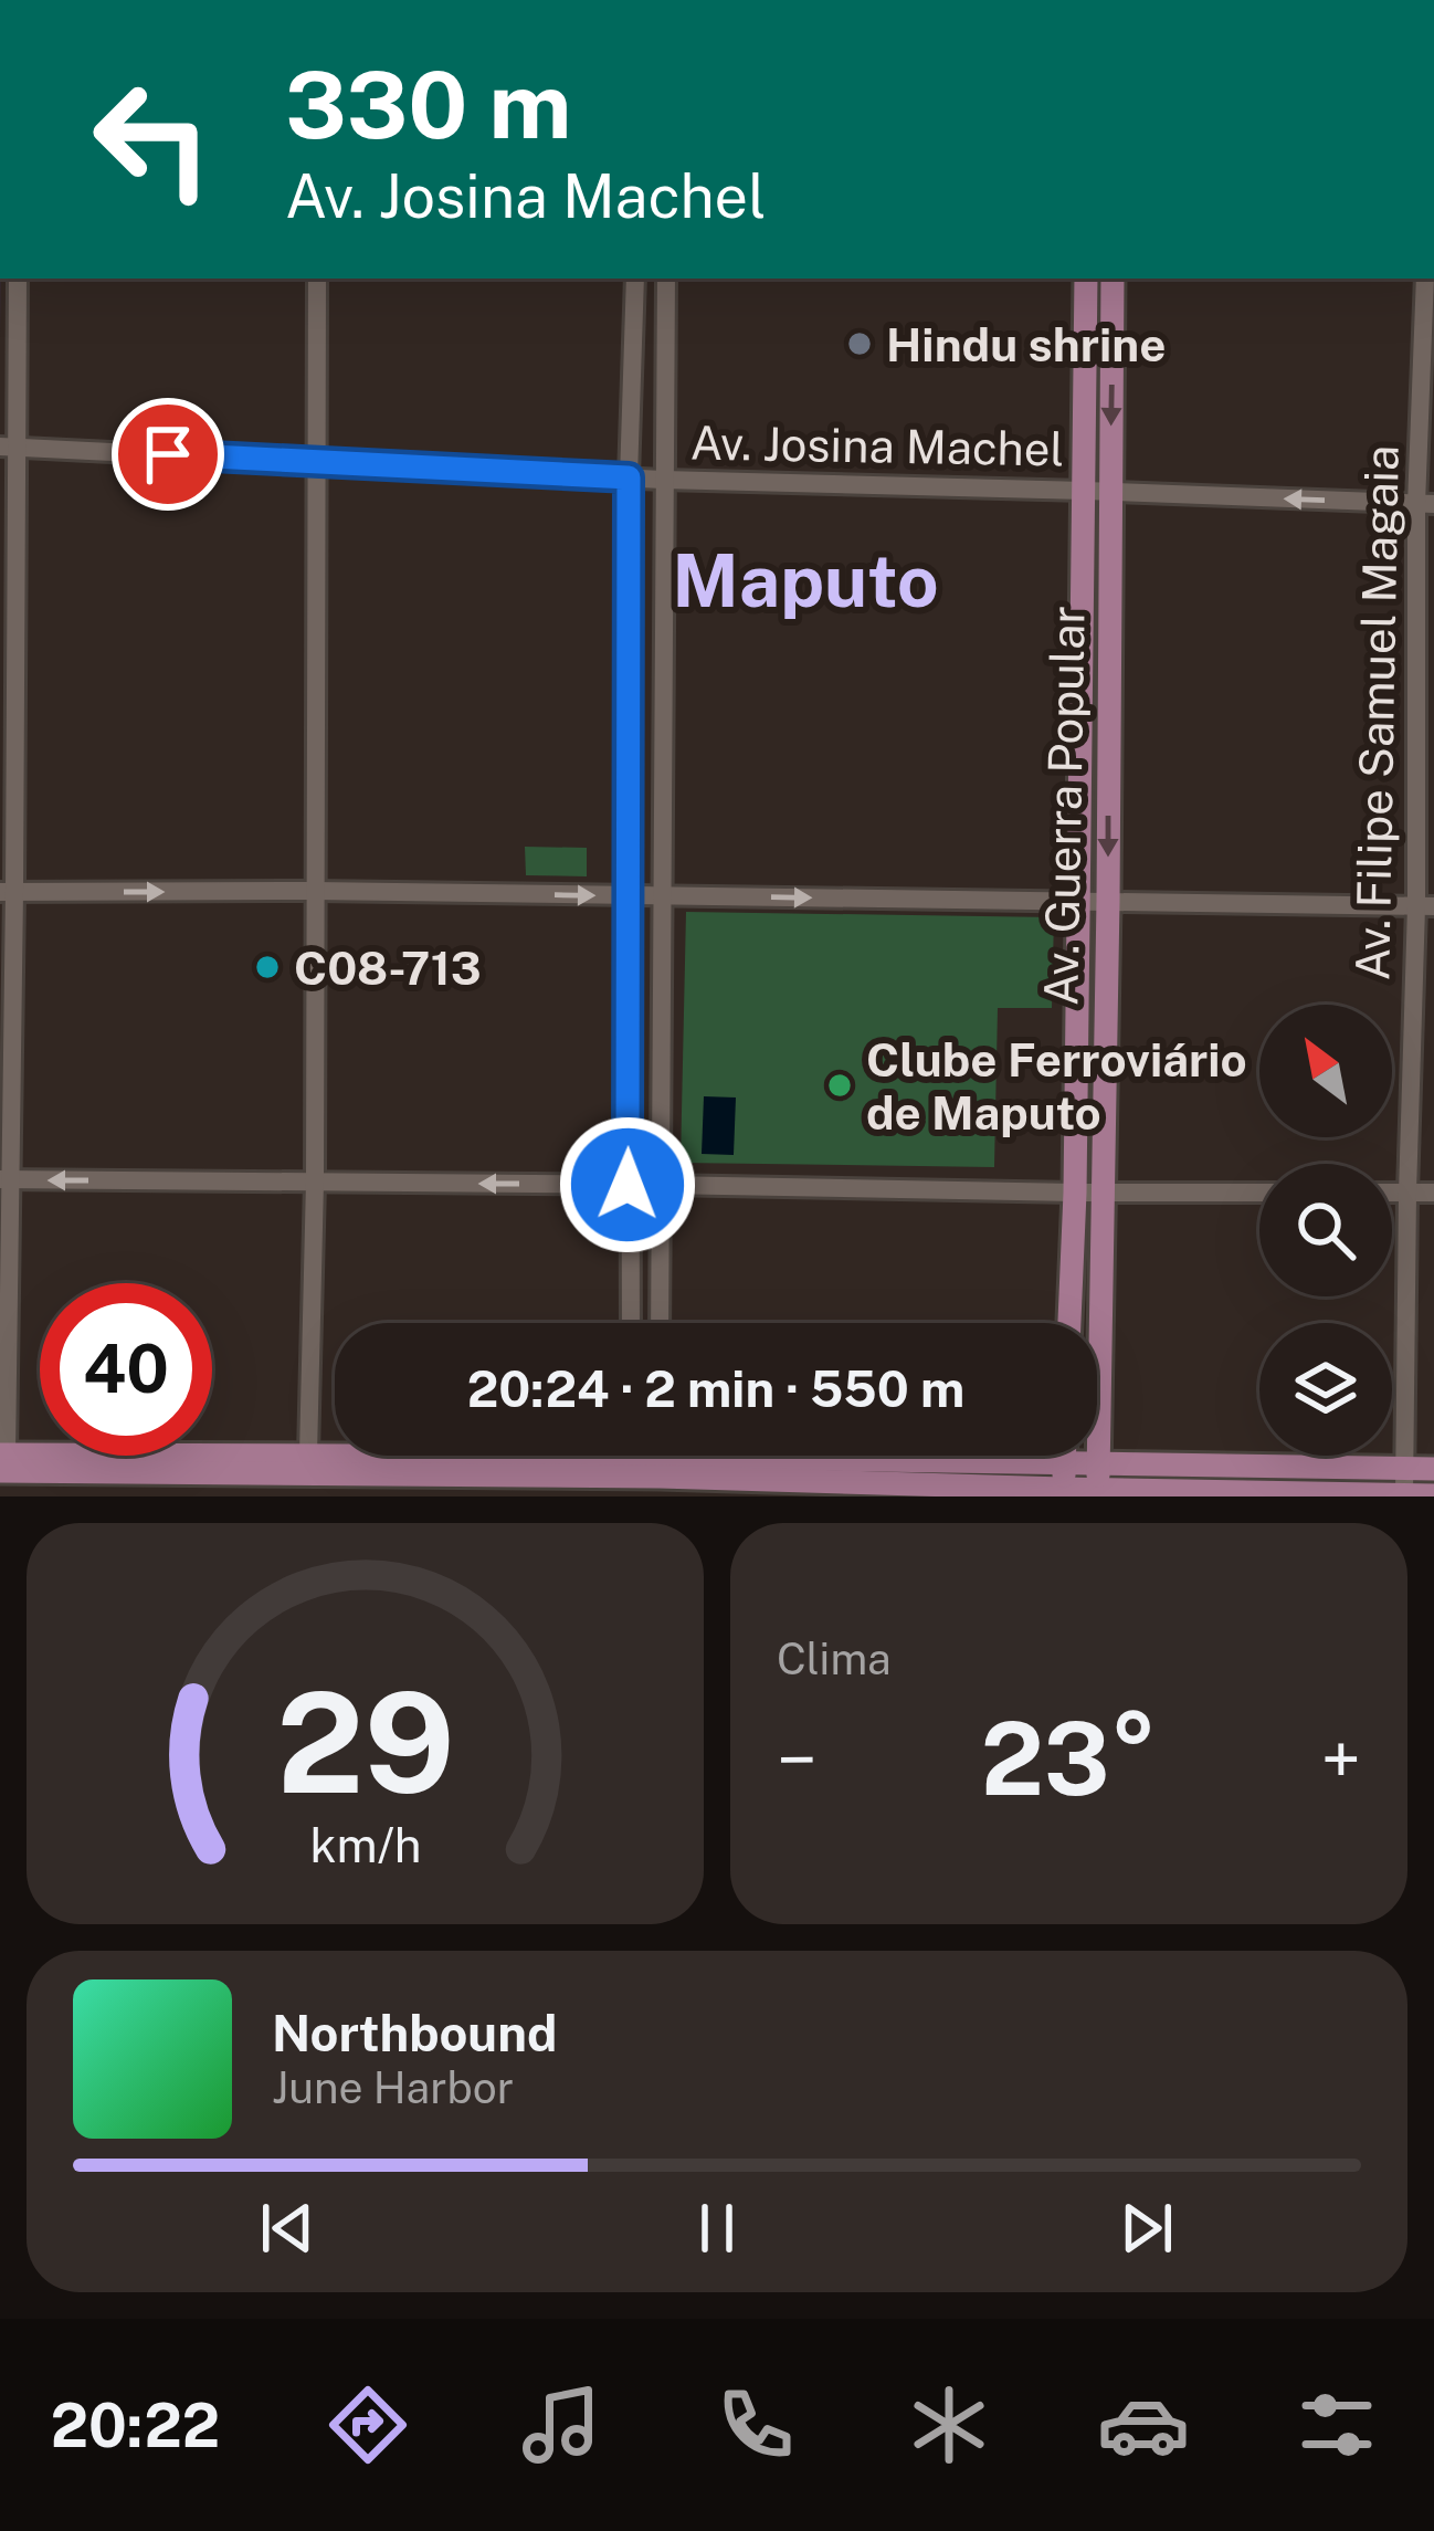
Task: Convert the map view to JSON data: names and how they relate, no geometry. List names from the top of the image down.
{
  "streets": {
    "main road": ["Av. Guerra Popular"],
    "street": ["Av. Josina Machel", "Av. Filipe Samuel Magaia"]
  },
  "crossings": [
    ["Av. Josina Machel", "Av. Filipe Samuel Magaia"],
    ["Av. Josina Machel", "Av. Guerra Popular"]
  ],
  "districts": ["Maputo"],
  "places": ["Hindu shrine", "C08-713", "Clube Ferroviário de Maputo"],
  "north": "top left",
  "page": {
    "turn": ["330 m", "Av. Josina Machel"],
    "limit": "40",
    "trip": "20:24 · 2 min · 550 m",
    "tile": "Clima",
    "heat": ["−", "23°", "+"],
    "song": ["Northbound", "June Harbor"],
    "tabs": "20:22",
    "gauge": ["29", "km/h"]
  }
}
